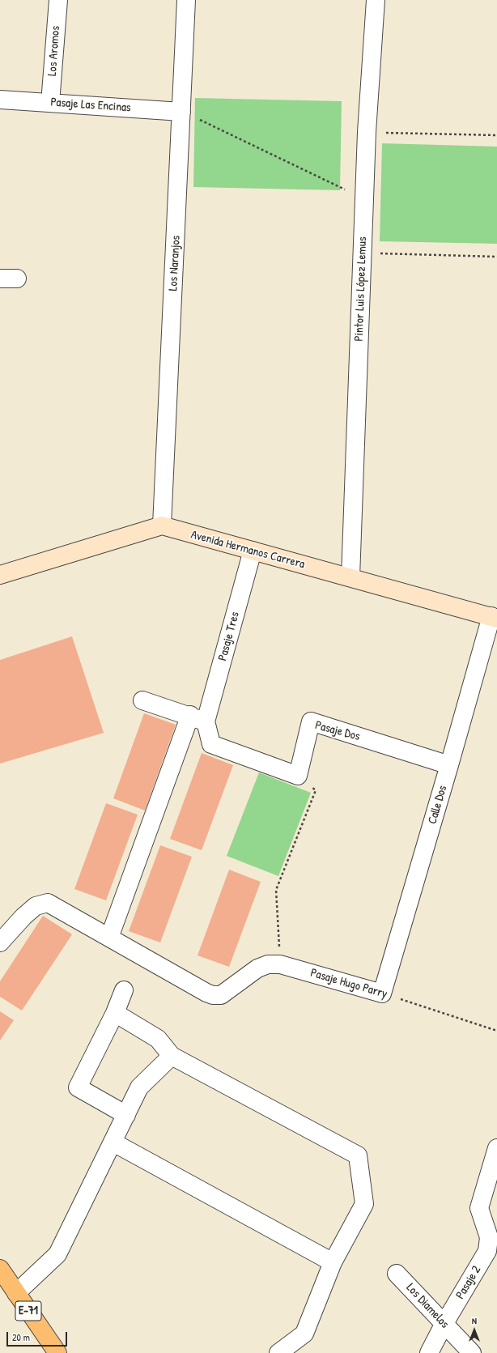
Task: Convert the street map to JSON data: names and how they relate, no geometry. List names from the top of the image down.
{
  "streets": {
    "main road": ["E-71"],
    "street": [
      "Los Aromos",
      "Pasaje Las Encinas",
      "Los Naranjos",
      "Pintor Luis López Lemus",
      "Avenida Hermanos Carrera",
      "Pasaje Tres",
      "Pasaje Dos",
      "Calle Dos",
      "Pasaje Hugo Parry",
      "Pasaje 2",
      "Los Diamelos"
    ]
  },
  "crossings": [
    ["Los Aromos", "Pasaje Las Encinas"],
    ["Pasaje Las Encinas", "Los Naranjos"],
    ["Los Naranjos", "Avenida Hermanos Carrera"],
    ["Pintor Luis López Lemus", "Avenida Hermanos Carrera"],
    ["Avenida Hermanos Carrera", "Pasaje Tres"],
    ["Avenida Hermanos Carrera", "Calle Dos"],
    ["Pasaje Tres", "Pasaje Hugo Parry"],
    ["Pasaje Dos", "Calle Dos"],
    ["Calle Dos", "Pasaje Hugo Parry"],
    ["Pasaje 2", "Los Diamelos"]
  ],
  "scale_bar": "20 m",
  "north": "top"
}
